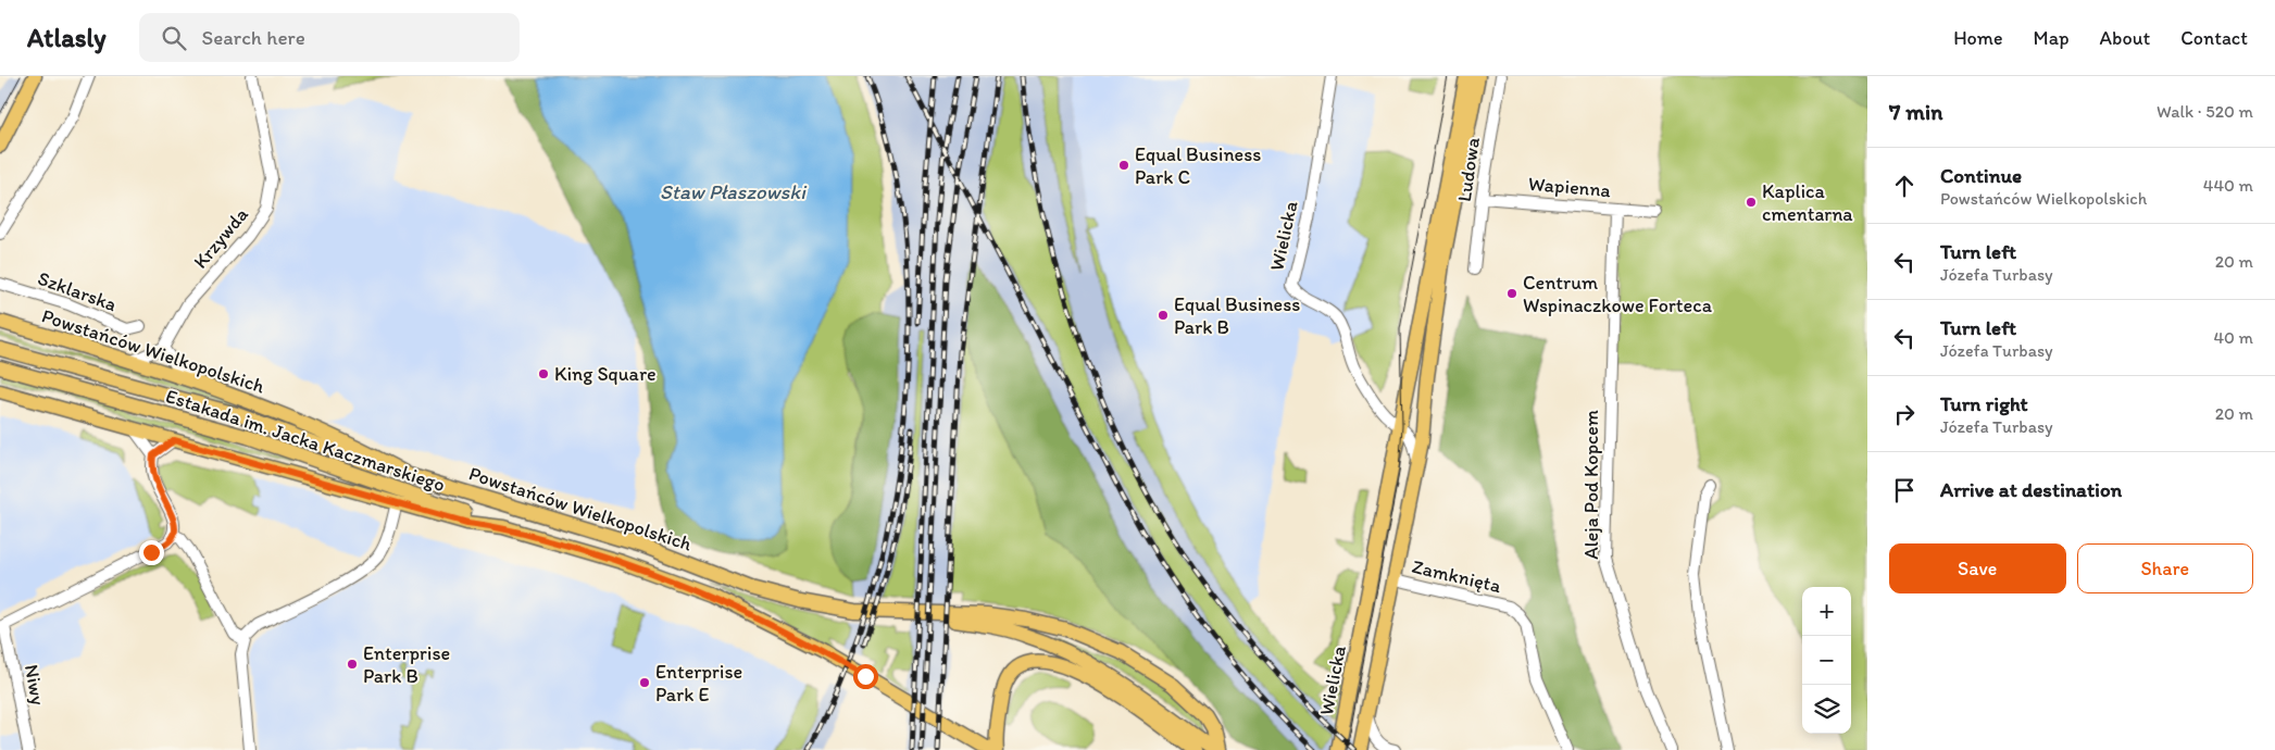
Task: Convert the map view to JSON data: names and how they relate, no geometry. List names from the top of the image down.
{
  "streets": {
    "main road": ["Wielicka", "Powstańców Wielkopolskich", "Estakada im. Jacka Kaczmarskiego"],
    "street": [
      "Ludowa",
      "Wapienna",
      "Krzywda",
      "Szklarska",
      "Aleja Pod Kopcem",
      "Zamknięta",
      "Niwy"
    ]
  },
  "crossings": [
    ["Ludowa", "Wapienna"],
    ["Wapienna", "Aleja Pod Kopcem"],
    ["Wielicka", "Zamknięta"],
    ["Powstańców Wielkopolskich", "Estakada im. Jacka Kaczmarskiego"]
  ],
  "water": ["Staw Płaszowski"],
  "places": [
    "Equal Business Park C",
    "Kaplica cmentarna",
    "Centrum Wspinaczkowe Forteca",
    "Equal Business Park B",
    "King Square",
    "Enterprise Park B",
    "Enterprise Park E"
  ],
  "page": {
    "header": "Atlasly",
    "search": "Search here",
    "nav": [
      "Home",
      "Map",
      "About",
      "Contact"
    ],
    "heading": ["7 min", "Walk · 520 m"],
    "list": [
      ["Continue", "Powstańców Wielkopolskich", "440 m"],
      ["Turn left", "Józefa Turbasy", "20 m"],
      ["Turn left", "Józefa Turbasy", "40 m"],
      ["Turn right", "Józefa Turbasy", "20 m"],
      "Arrive at destination"
    ],
    "buttons": ["Save", "Share"],
    "map_buttons": ["+", "−"]
  }
}
